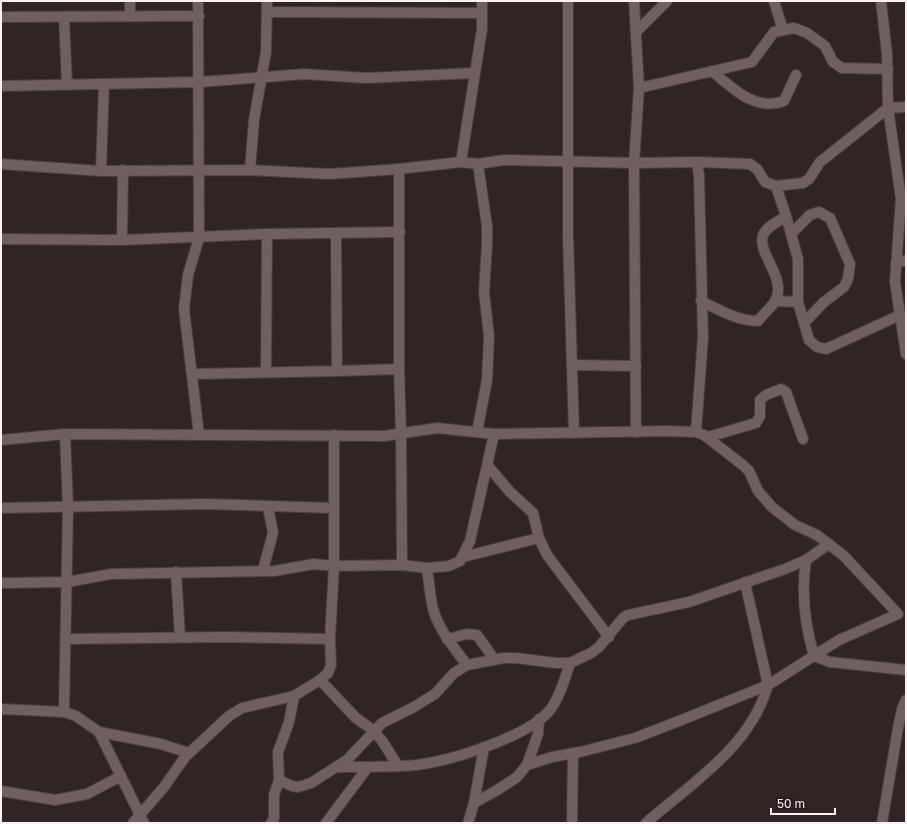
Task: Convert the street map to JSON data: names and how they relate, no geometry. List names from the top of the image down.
{
  "scale_bar": "50 m"
}
